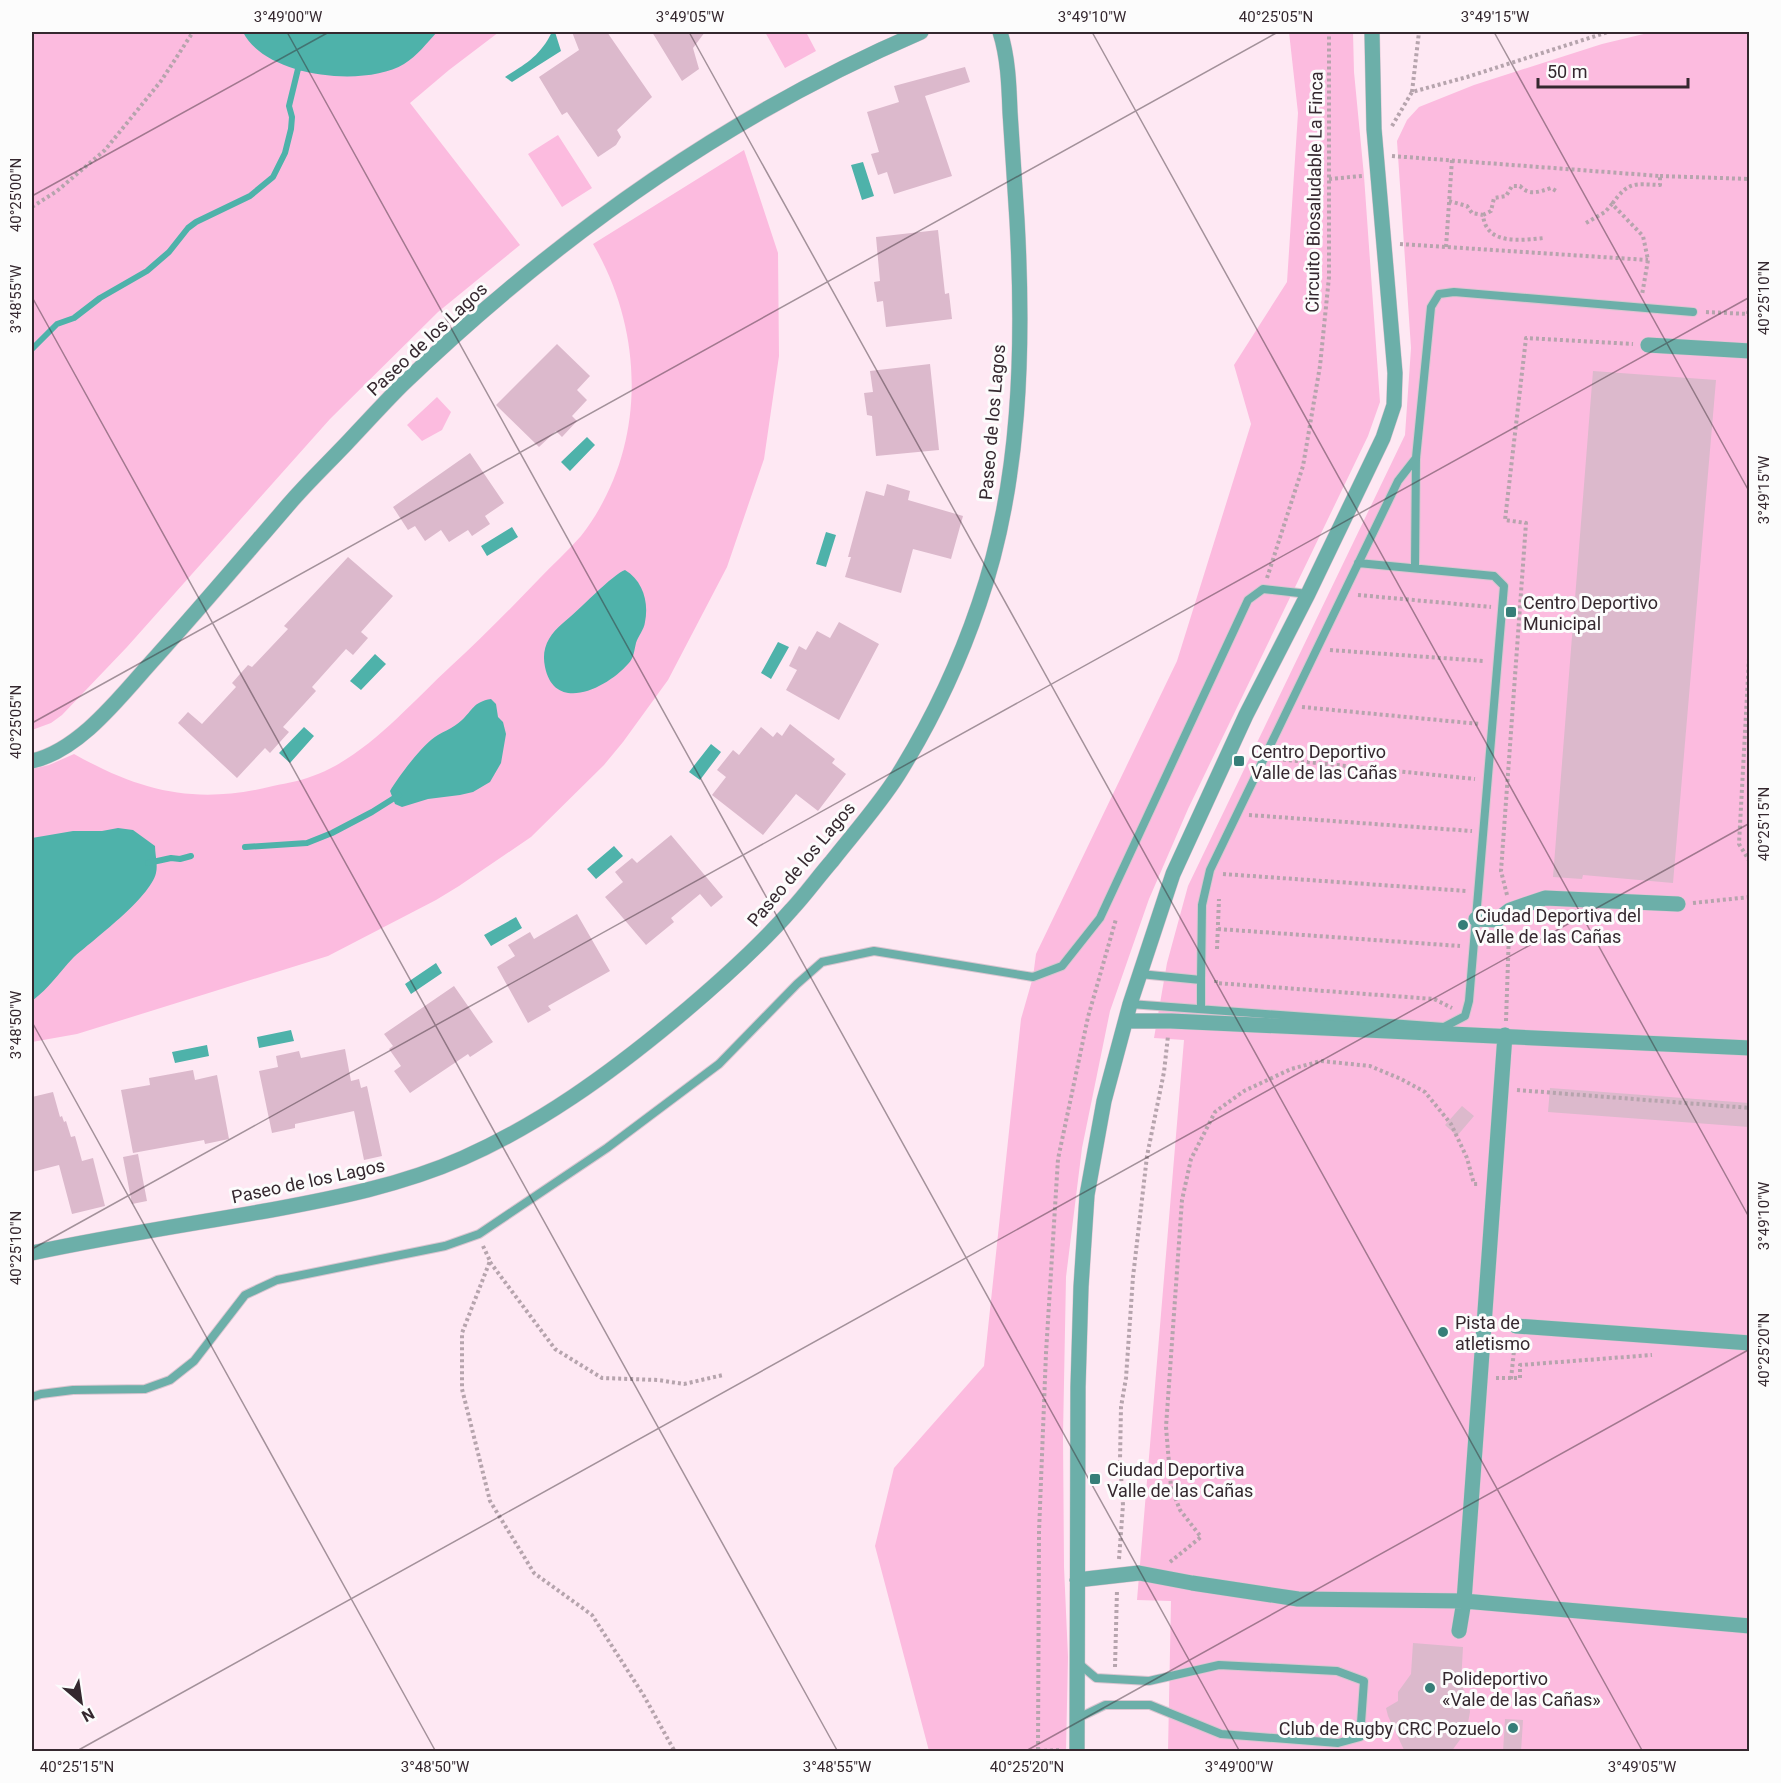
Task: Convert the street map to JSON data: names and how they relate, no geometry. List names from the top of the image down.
{
  "streets": {
    "street": ["Paseo de los Lagos"],
    "path": ["Circuito Biosaludable La Finca"]
  },
  "places": {
    "transit": ["Centro Deportivo Municipal", "Centro Deportivo Valle de las Cañas", "Ciudad Deportiva Valle de las Cañas"],
    "other": [
      "Ciudad Deportiva del Valle de las Cañas",
      "Pista de atletismo",
      "Polideportivo «Vale de las Cañas»",
      "Club de Rugby CRC Pozuelo"
    ]
  },
  "scale_bar": "50 m",
  "north": "bottom right",
  "coordinates": [
    "3°49'00\"W",
    "3°49'05\"W",
    "3°49'10\"W",
    "40°25'05\"N",
    "3°49'15\"W",
    "40°25'00\"N",
    "40°25'10\"N",
    "3°48'55\"W",
    "40°25'15\"N",
    "3°48'50\"W",
    "40°25'20\"N"
  ]
}
